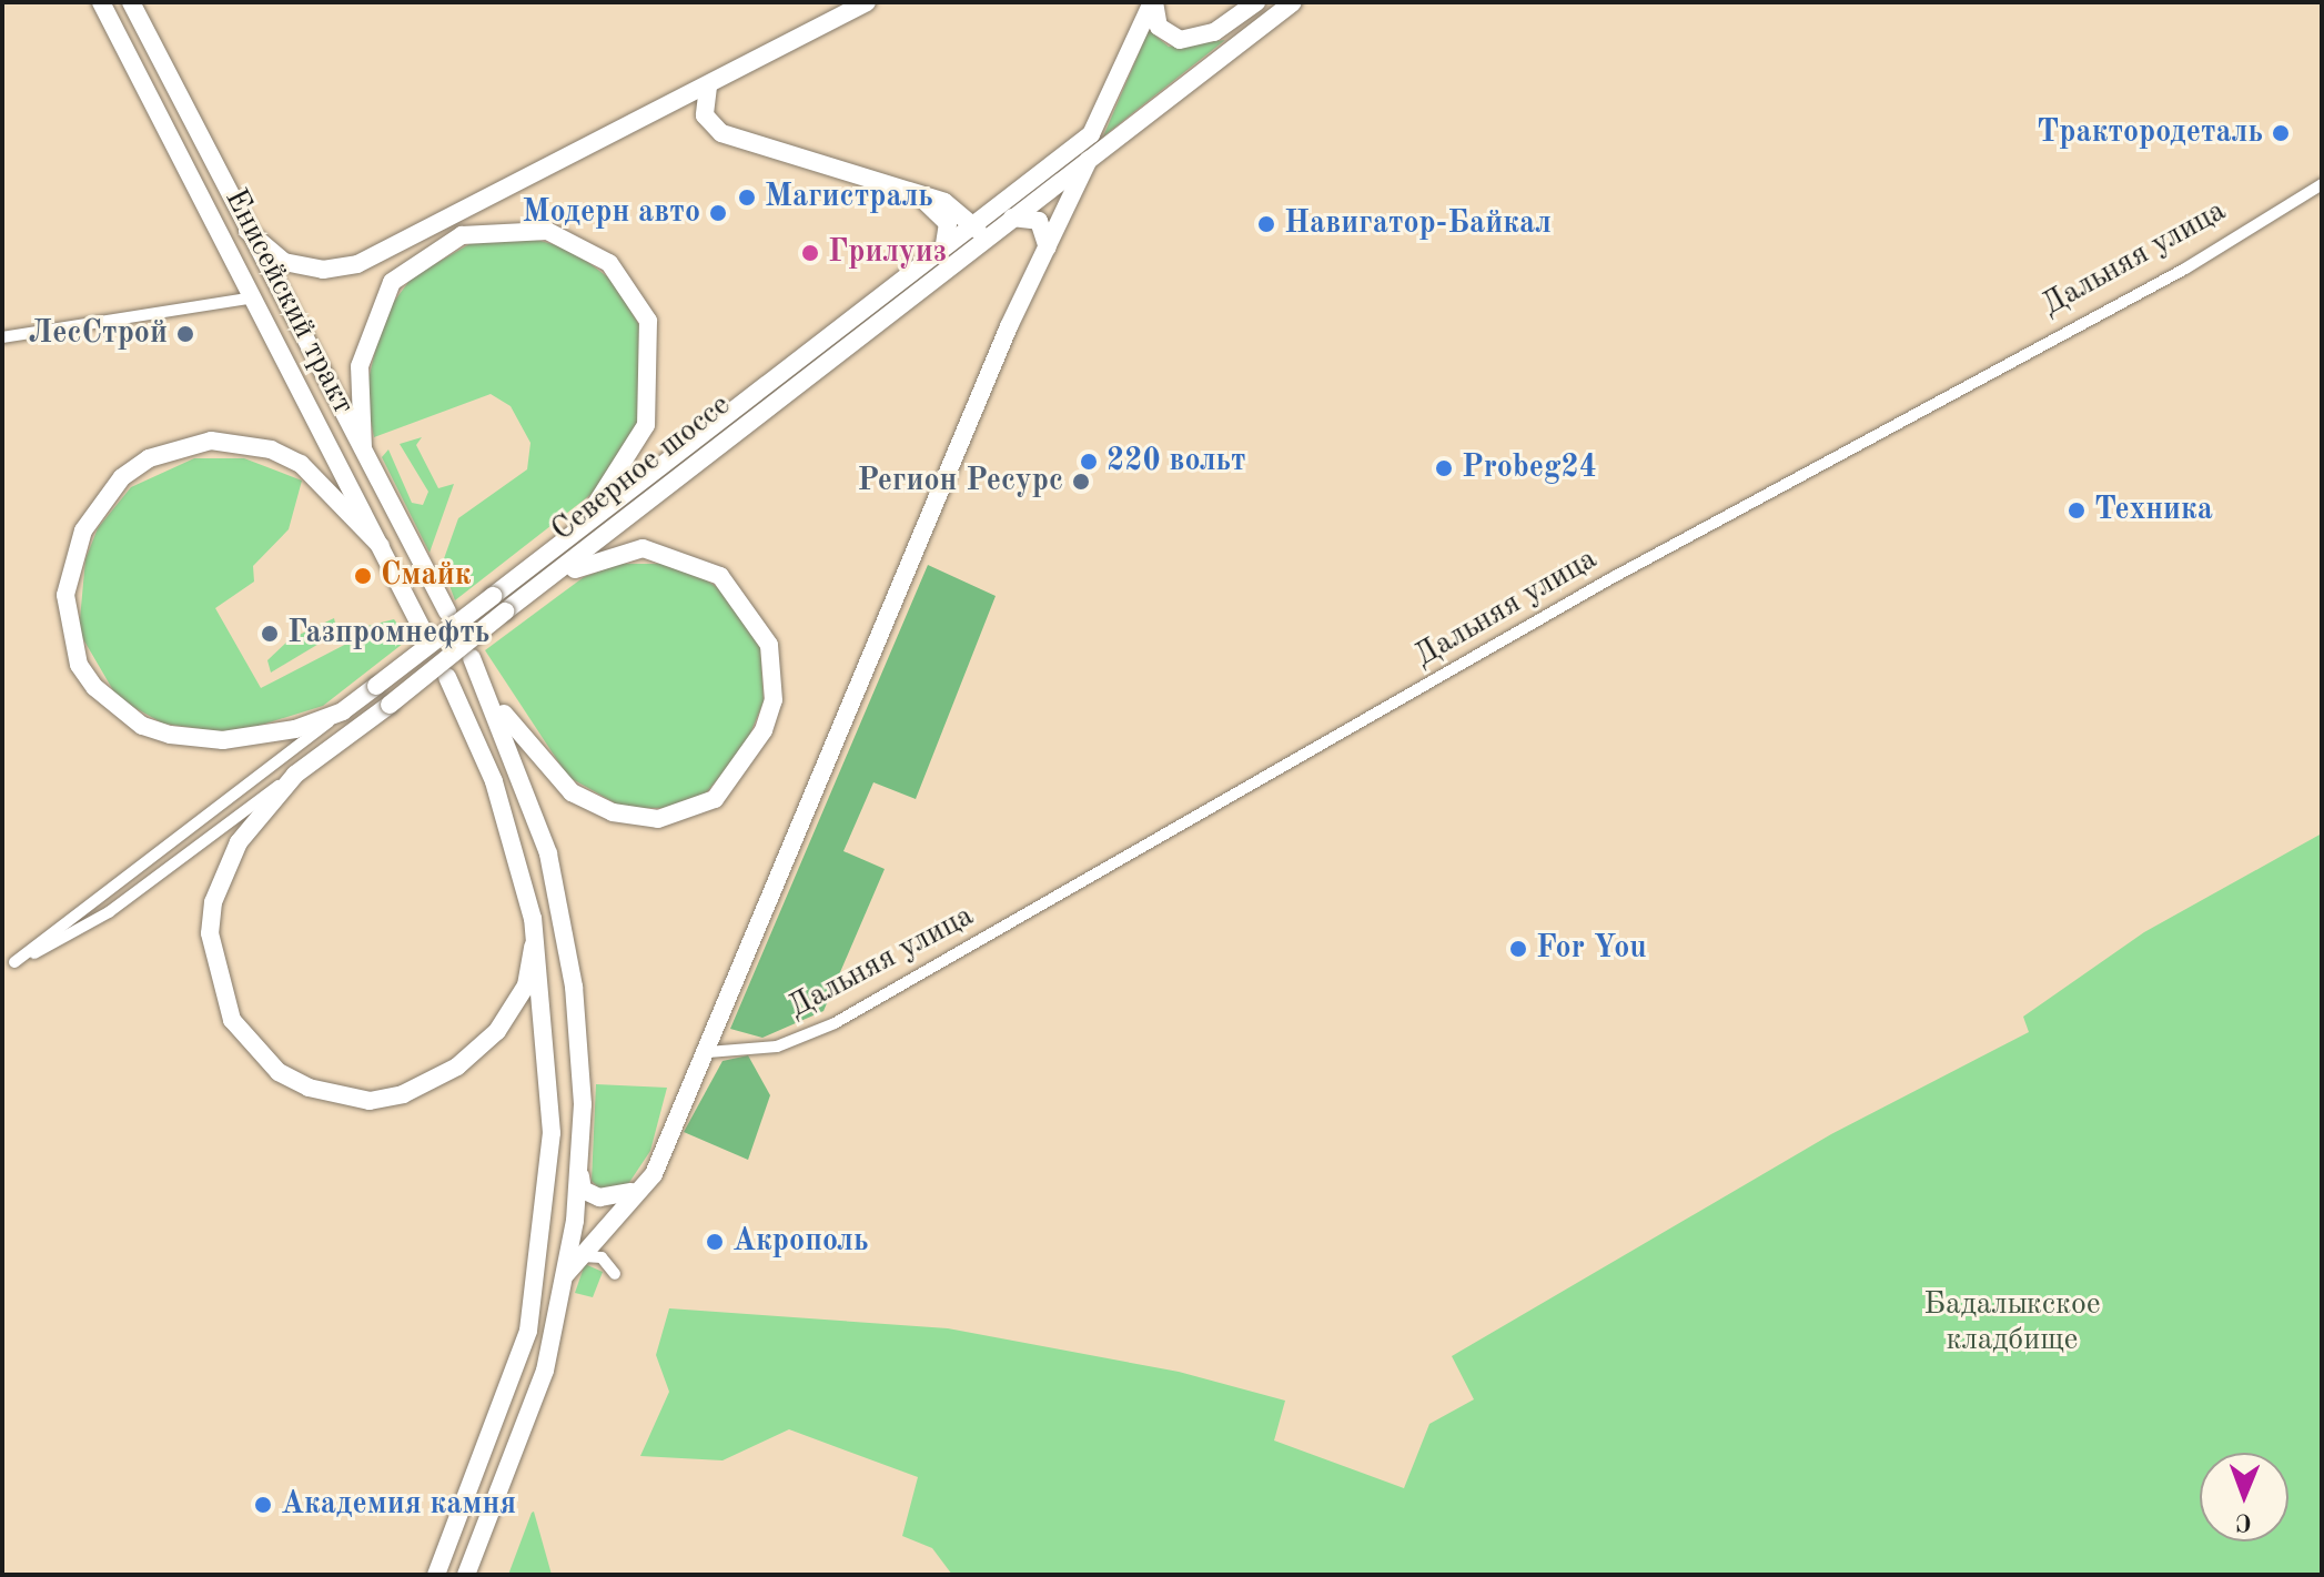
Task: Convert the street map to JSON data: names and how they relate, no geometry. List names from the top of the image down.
{
  "streets": {
    "main road": ["Енисейский тракт", "Северное шоссе"],
    "street": ["Дальняя улица"]
  },
  "parks": ["Бадалыкское кладбище"],
  "places": [
    "Трактородеталь",
    "Магистраль",
    "Модерн авто",
    "Навигатор-Байкал",
    "Грилуиз",
    "ЛесСтрой",
    "220 вольт",
    "Probeg24",
    "Регион Ресурс",
    "Техника",
    "Смайк",
    "Газпромнефть",
    "For You",
    "Акрополь",
    "Академия камня"
  ],
  "north": "bottom"
}
